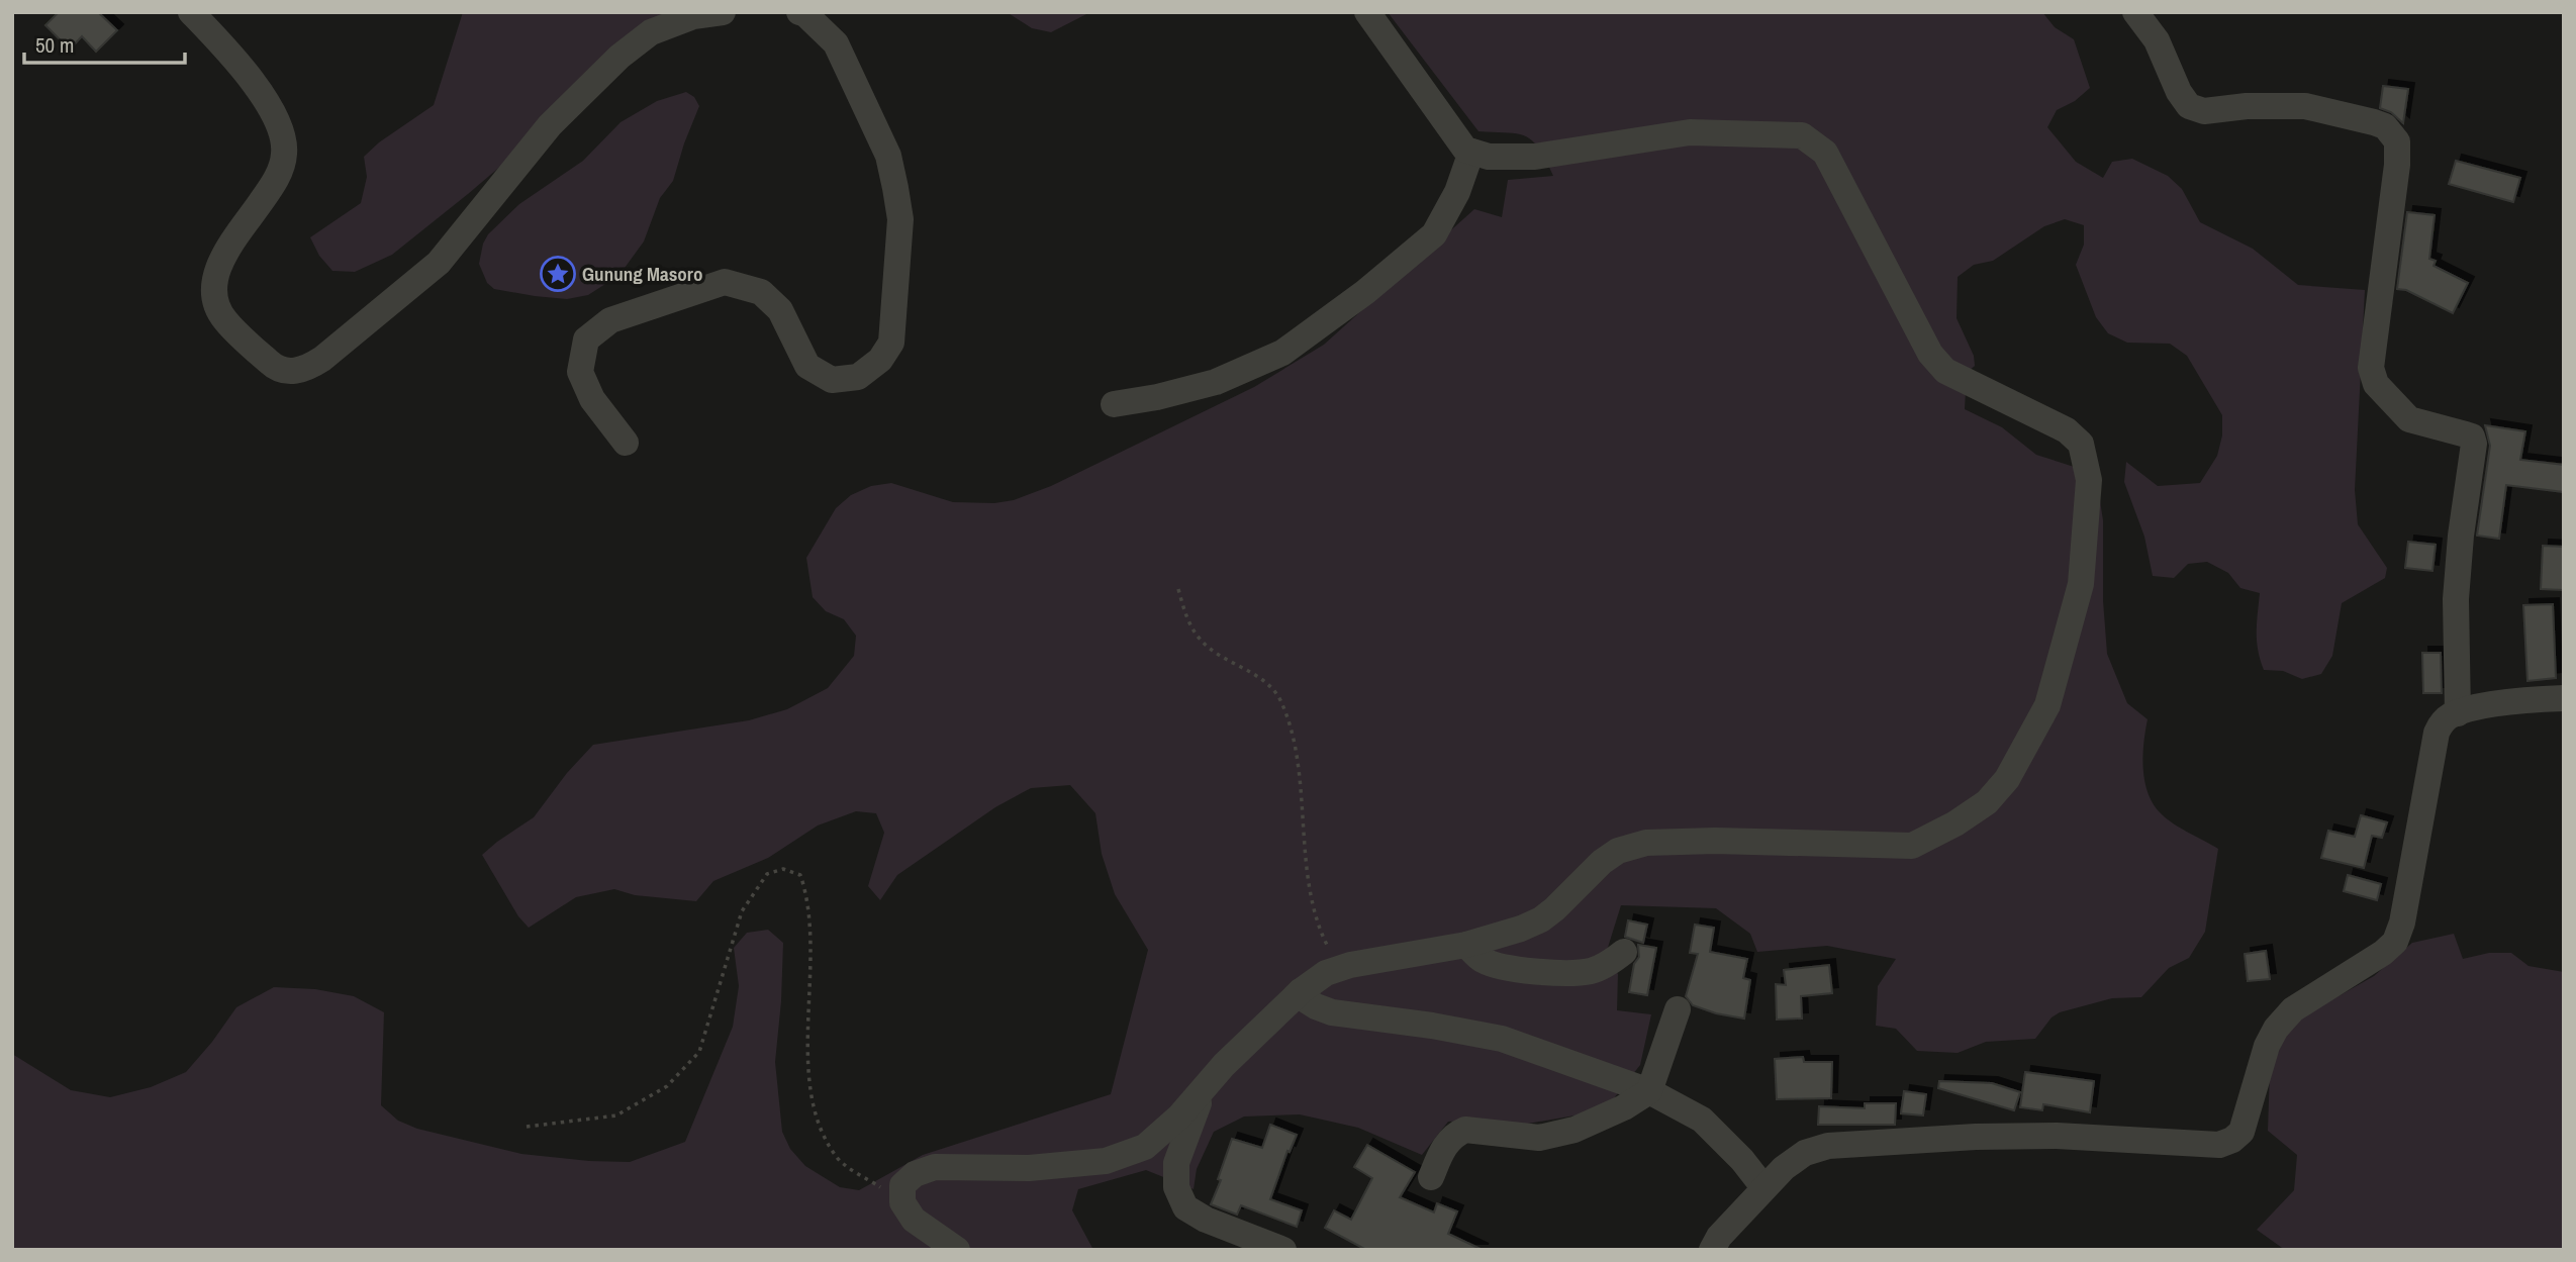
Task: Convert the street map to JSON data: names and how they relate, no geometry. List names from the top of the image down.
{
  "places": {
    "place": ["Gunung Masoro"]
  },
  "scale_bar": "50 m"
}
